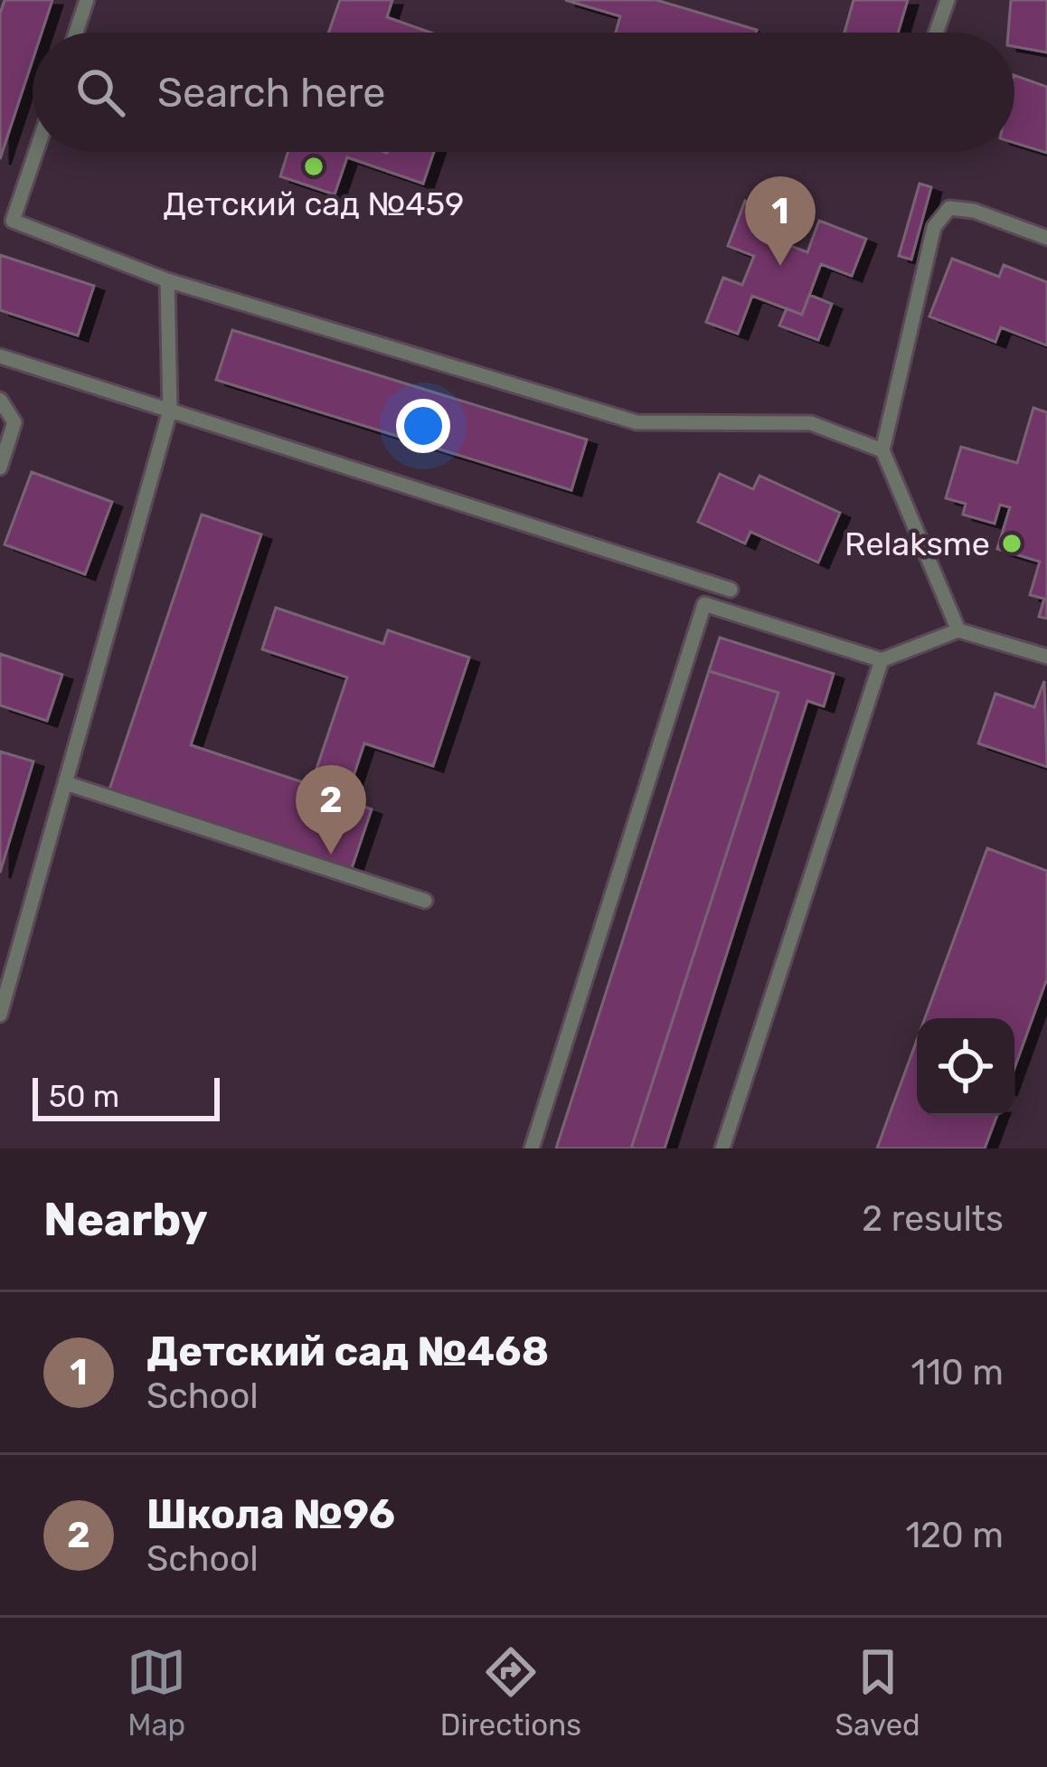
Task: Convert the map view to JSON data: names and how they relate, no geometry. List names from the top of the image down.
{
  "places": ["Детский сад №459", "Relaksme"],
  "scale_bar": "50 m",
  "page": {
    "search": "Search here",
    "pins": ["1", "2"],
    "scale": "50 m",
    "heading": ["Nearby", "2 results"],
    "list": [
      {
        "mark": "1",
        "name": "Детский сад №468",
        "note": "School",
        "value": "110 m"
      },
      {
        "mark": "2",
        "name": "Школа №96",
        "note": "School",
        "value": "120 m"
      }
    ],
    "nav": ["Map", "Directions", "Saved"]
  }
}
